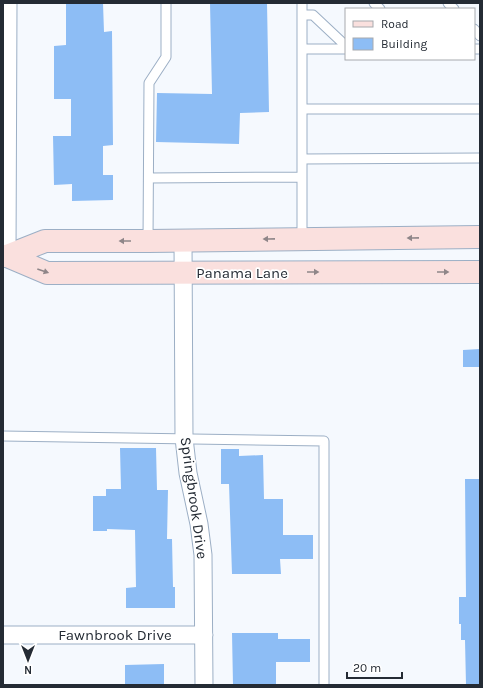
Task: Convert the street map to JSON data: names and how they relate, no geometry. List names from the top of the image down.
{
  "streets": {
    "main road": ["Panama Lane"],
    "street": ["Springbrook Drive", "Fawnbrook Drive"]
  },
  "crossings": [
    ["Panama Lane", "Springbrook Drive"],
    ["Springbrook Drive", "Fawnbrook Drive"]
  ],
  "legend": ["Road", "Building"],
  "scale_bar": "20 m",
  "north": "bottom"
}
